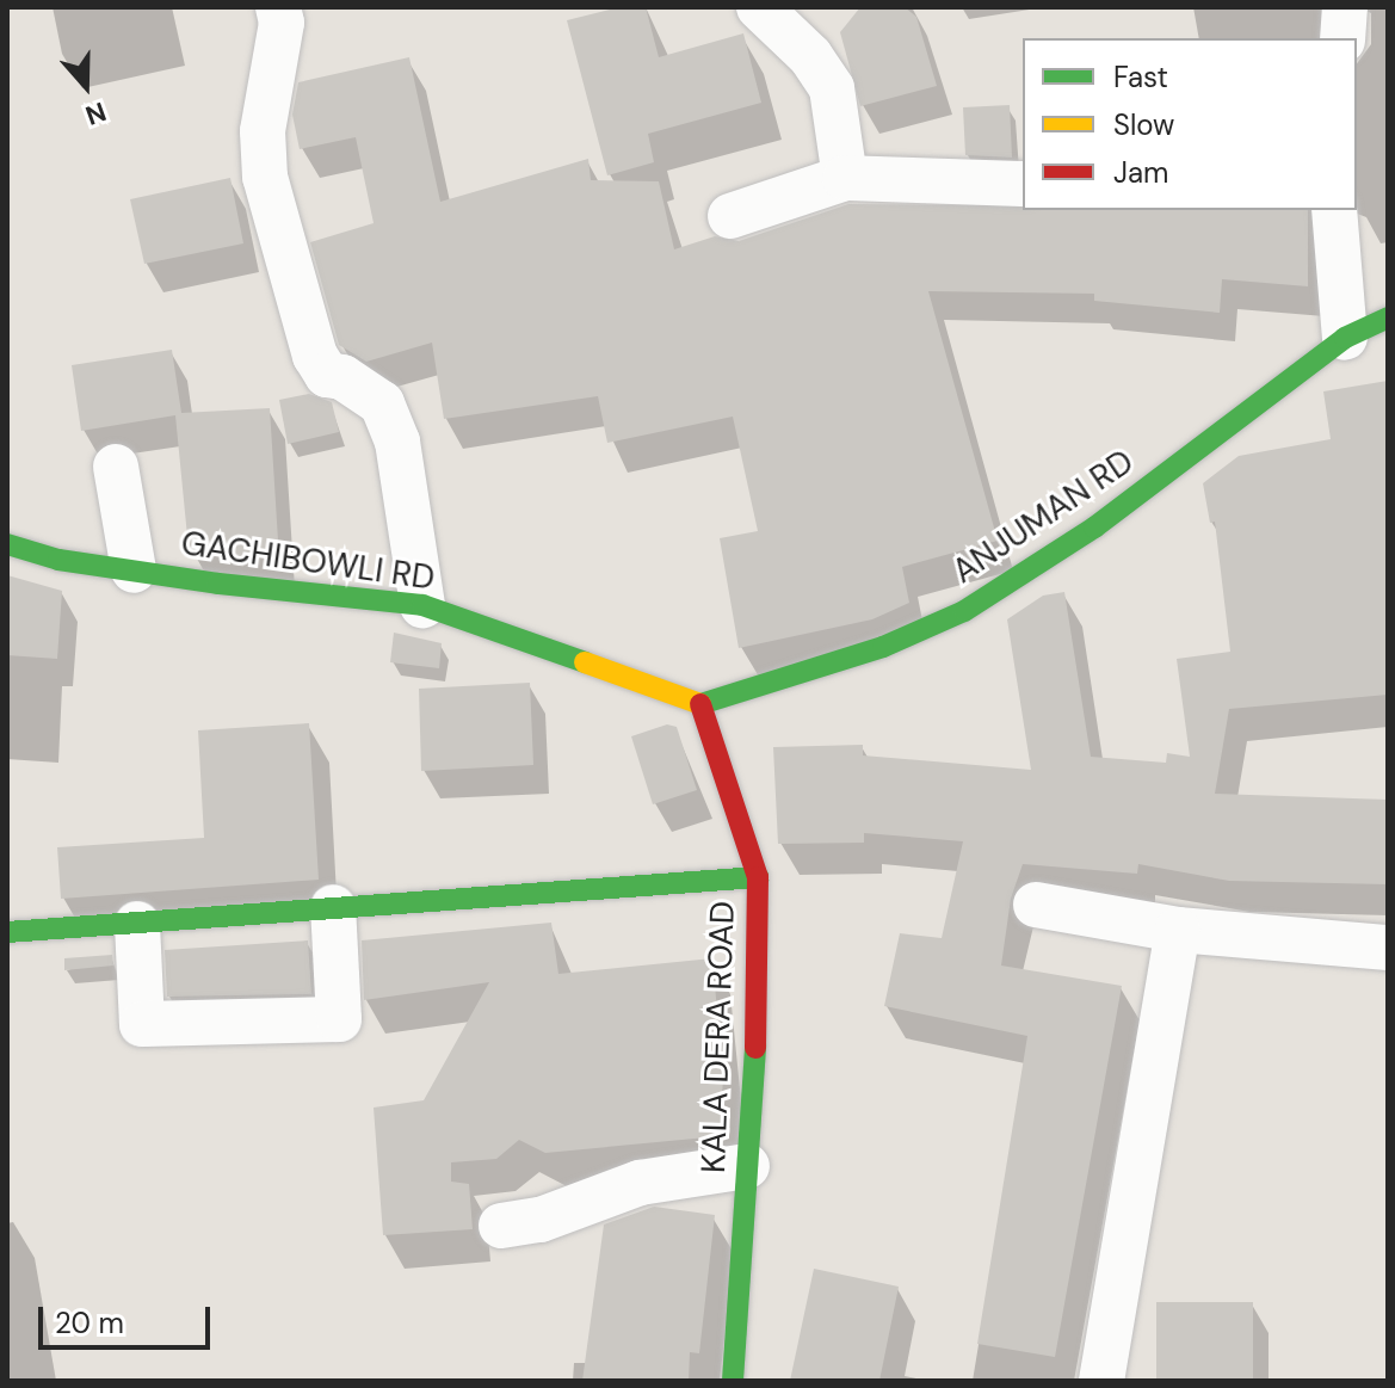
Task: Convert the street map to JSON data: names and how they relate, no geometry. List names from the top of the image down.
{
  "streets": {
    "street": ["ANJUMAN RD", "GACHIBOWLI RD", "KALA DERA ROAD"]
  },
  "crossings": [
    ["ANJUMAN RD", "GACHIBOWLI RD"],
    ["ANJUMAN RD", "KALA DERA ROAD"],
    ["GACHIBOWLI RD", "KALA DERA ROAD"]
  ],
  "legend": ["Fast", "Slow", "Jam"],
  "scale_bar": "20 m",
  "north": "bottom"
}
